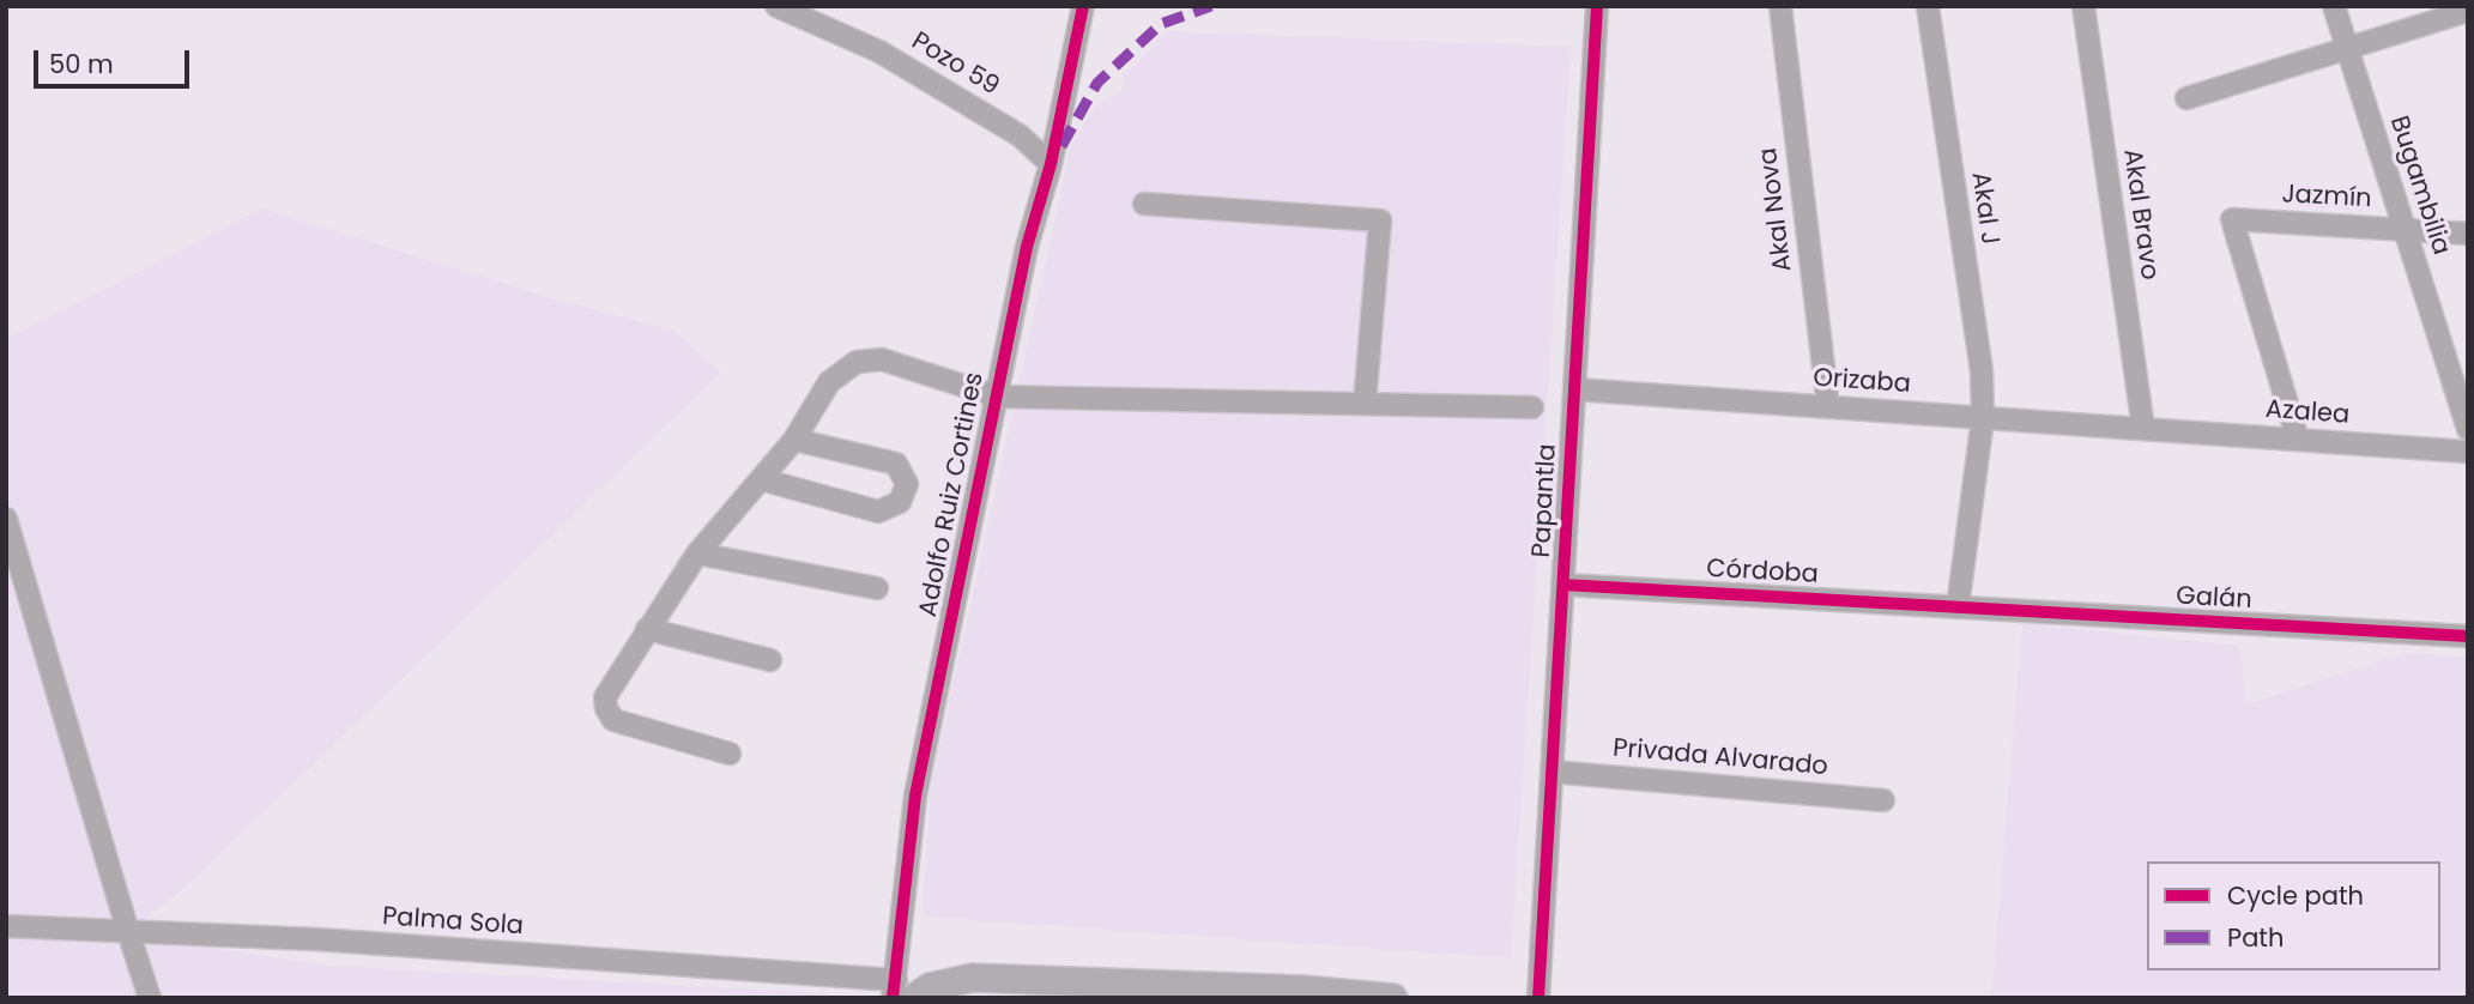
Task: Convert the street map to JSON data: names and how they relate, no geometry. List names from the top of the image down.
{
  "streets": {
    "street": [
      "Pozo 59",
      "Bugambilia",
      "Jazmín",
      "Akal J",
      "Akal Nova",
      "Akal Bravo",
      "Orizaba",
      "Azalea",
      "Adolfo Ruiz Cortines",
      "Papantla",
      "Córdoba",
      "Galán",
      "Privada Alvarado",
      "Palma Sola"
    ]
  },
  "crossings": [
    ["Pozo 59", "Adolfo Ruiz Cortines"],
    ["Bugambilia", "Jazmín"],
    ["Jazmín", "Azalea"],
    ["Akal J", "Orizaba"],
    ["Akal J", "Córdoba"],
    ["Akal J", "Galán"],
    ["Akal Nova", "Orizaba"],
    ["Akal Bravo", "Orizaba"],
    ["Akal Bravo", "Azalea"],
    ["Orizaba", "Azalea"],
    ["Orizaba", "Papantla"],
    ["Adolfo Ruiz Cortines", "Palma Sola"],
    ["Papantla", "Córdoba"],
    ["Papantla", "Privada Alvarado"],
    ["Córdoba", "Galán"]
  ],
  "legend": ["Cycle path", "Path"],
  "scale_bar": "50 m"
}
